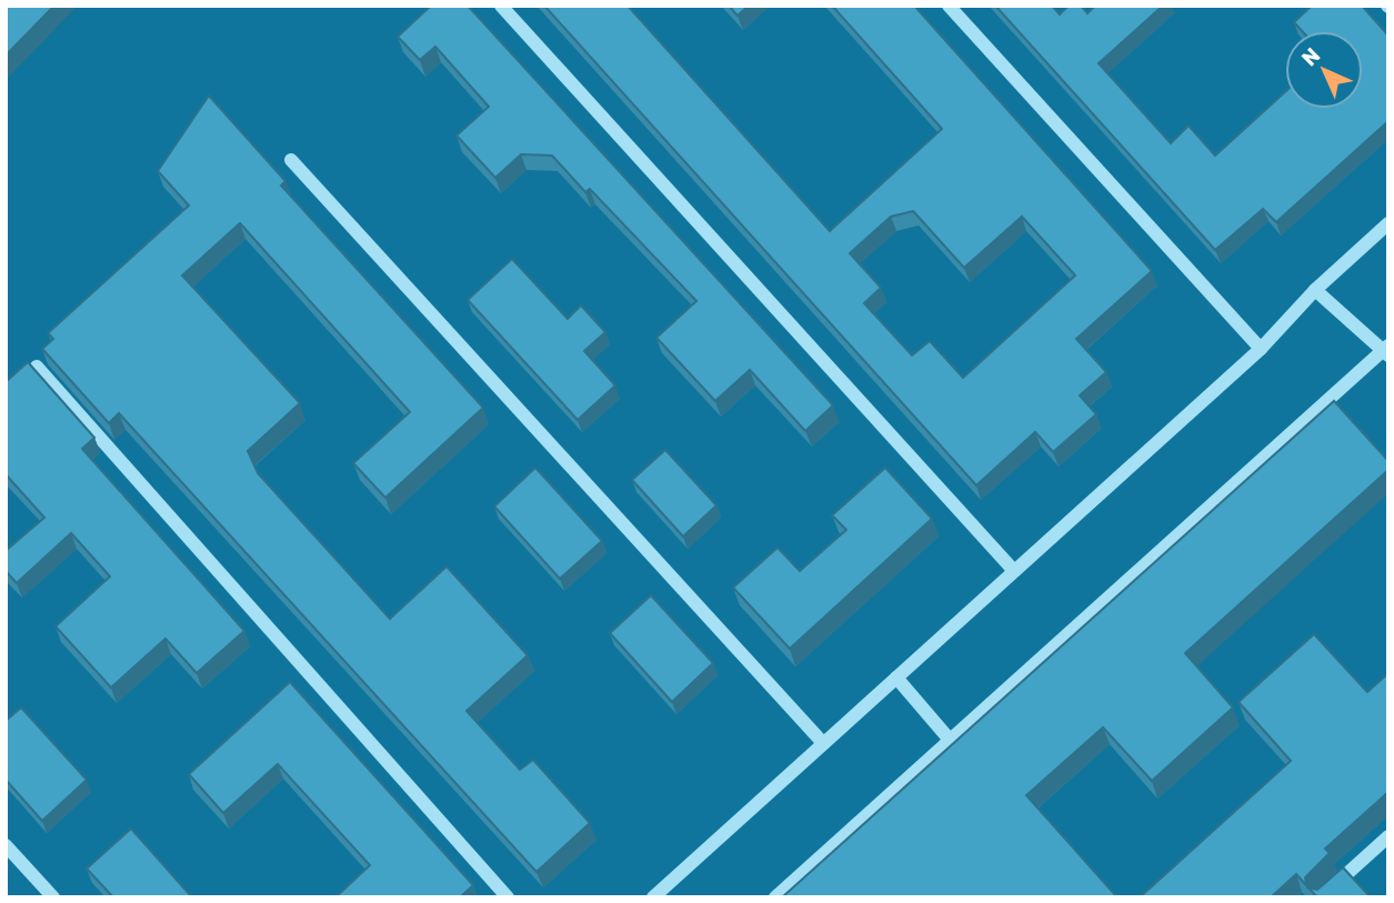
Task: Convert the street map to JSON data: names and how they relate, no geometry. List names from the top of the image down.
{
  "north": "top left"
}
